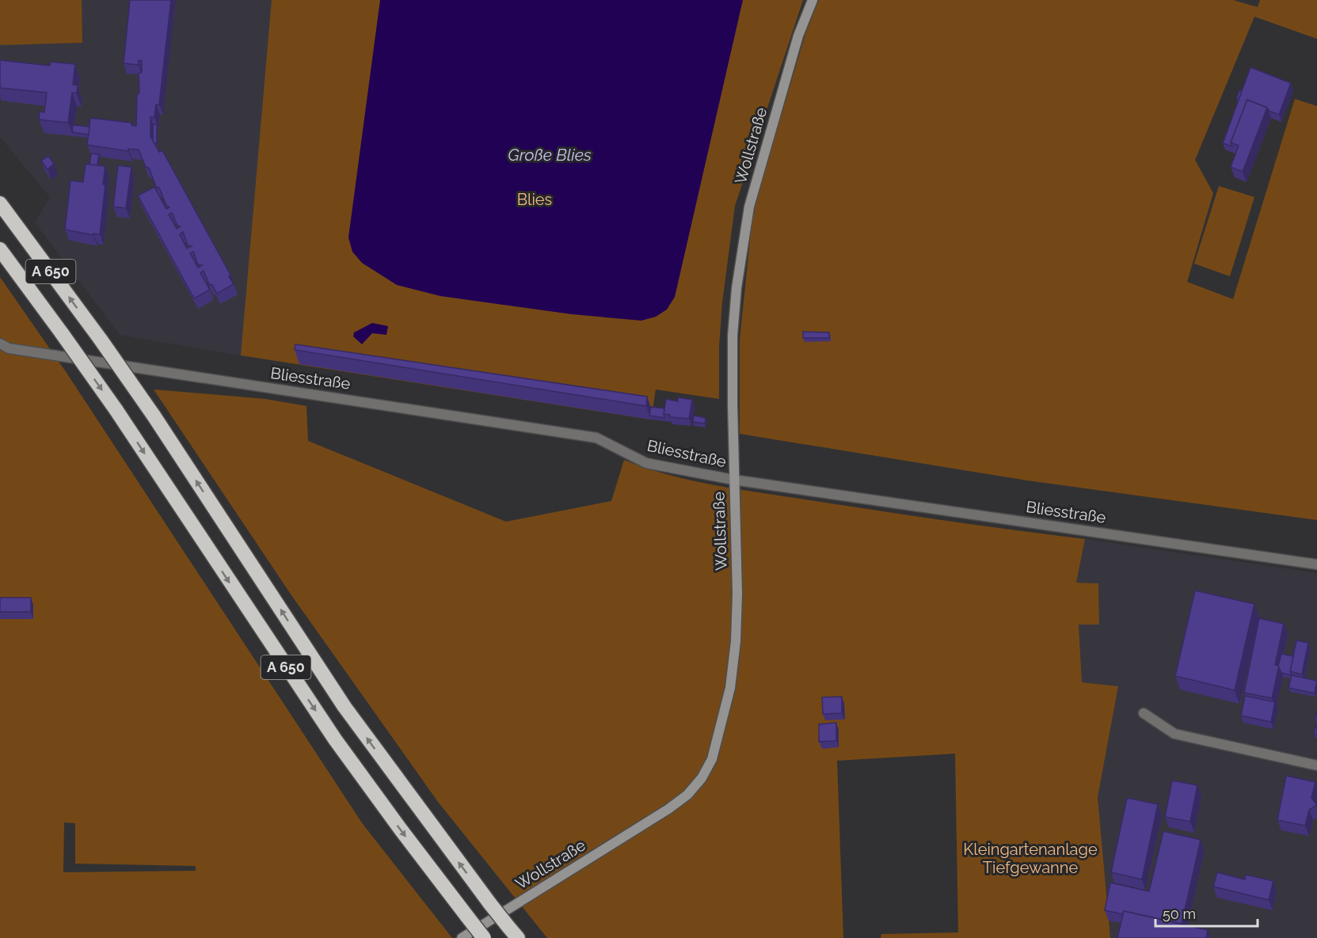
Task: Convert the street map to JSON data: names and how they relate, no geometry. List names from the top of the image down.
{
  "streets": {
    "highway": ["A 650"],
    "street": ["Wollstraße", "Bliesstraße"]
  },
  "crossings": [
    ["Wollstraße", "Bliesstraße"]
  ],
  "water": ["Große Blies"],
  "parks": ["Blies", "Kleingartenanlage Tiefgewanne"],
  "scale_bar": "50 m"
}
